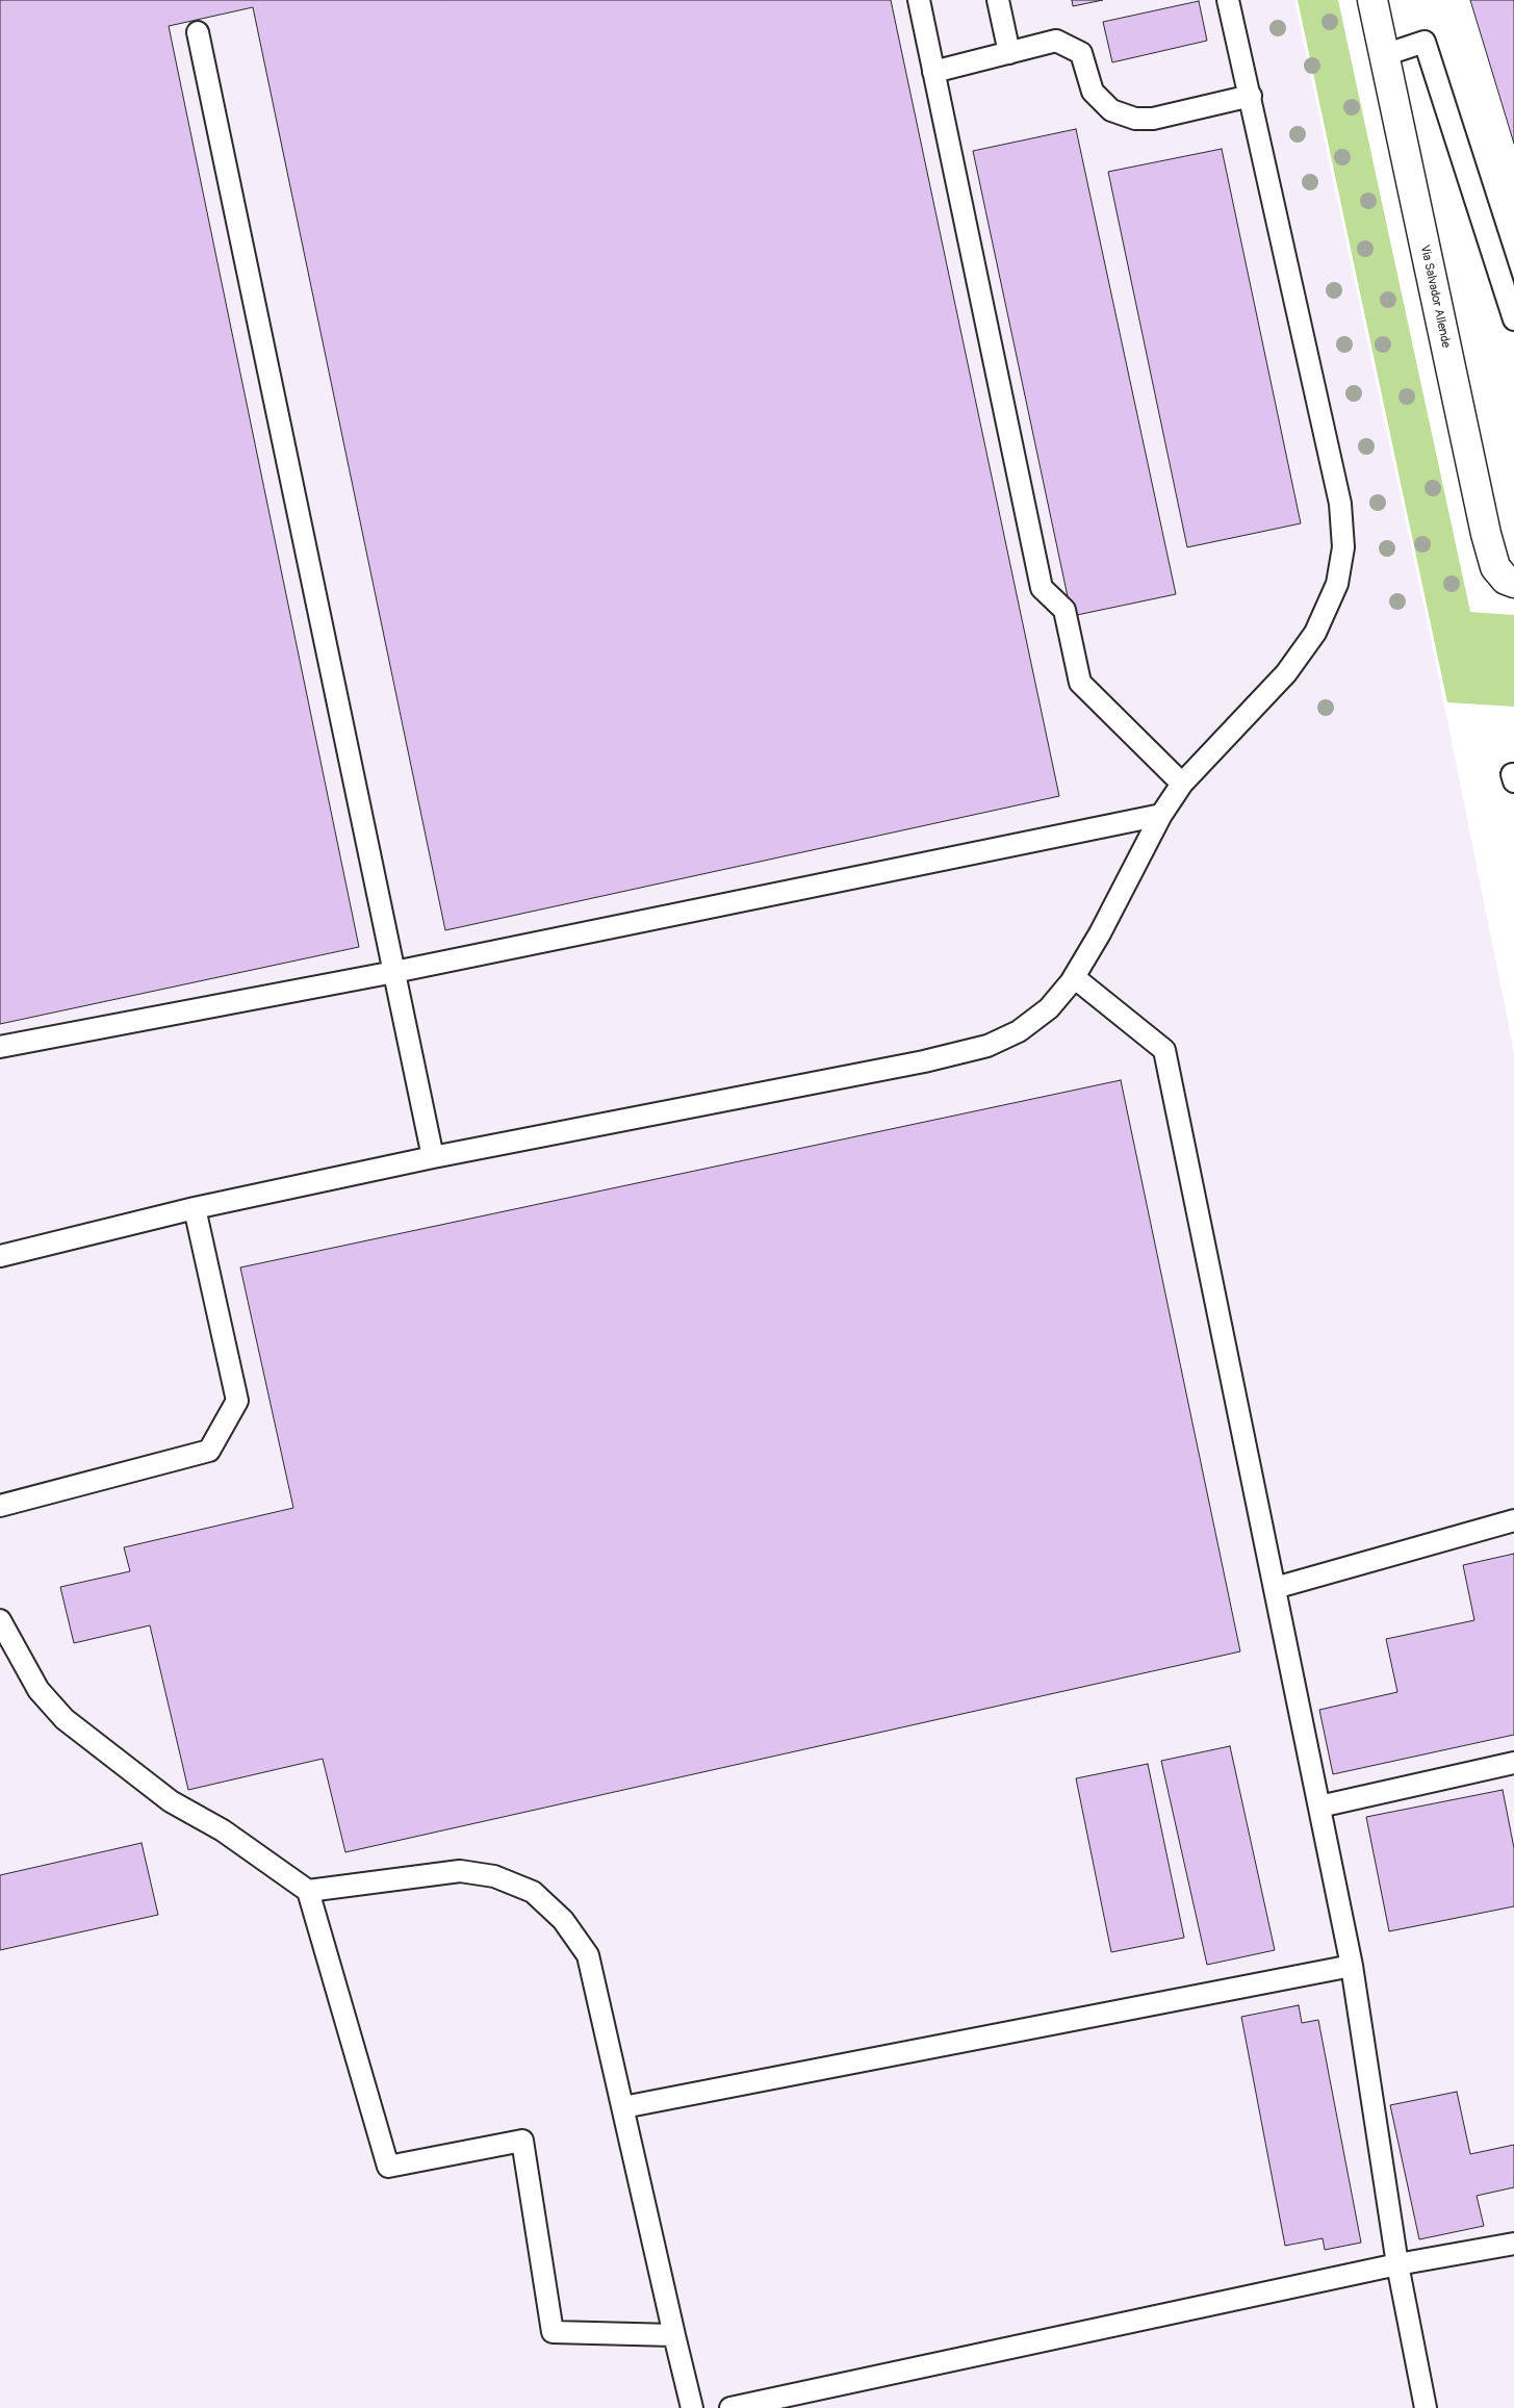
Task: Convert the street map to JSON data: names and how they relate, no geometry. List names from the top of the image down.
{
  "streets": {
    "street": ["Via Salvador Allende"]
  }
}
